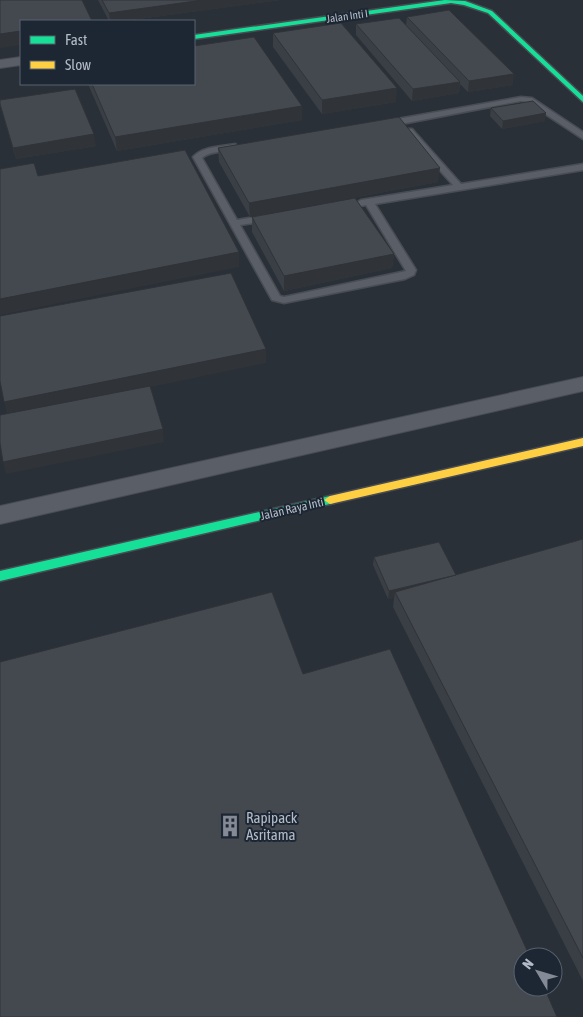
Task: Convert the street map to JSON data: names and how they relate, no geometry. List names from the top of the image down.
{
  "streets": {
    "street": ["Jalan Inti I", "Jalan Raya Inti"]
  },
  "places": {
    "building": ["Rapipack Asritama"]
  },
  "legend": ["Fast", "Slow"],
  "north": "top left"
}
